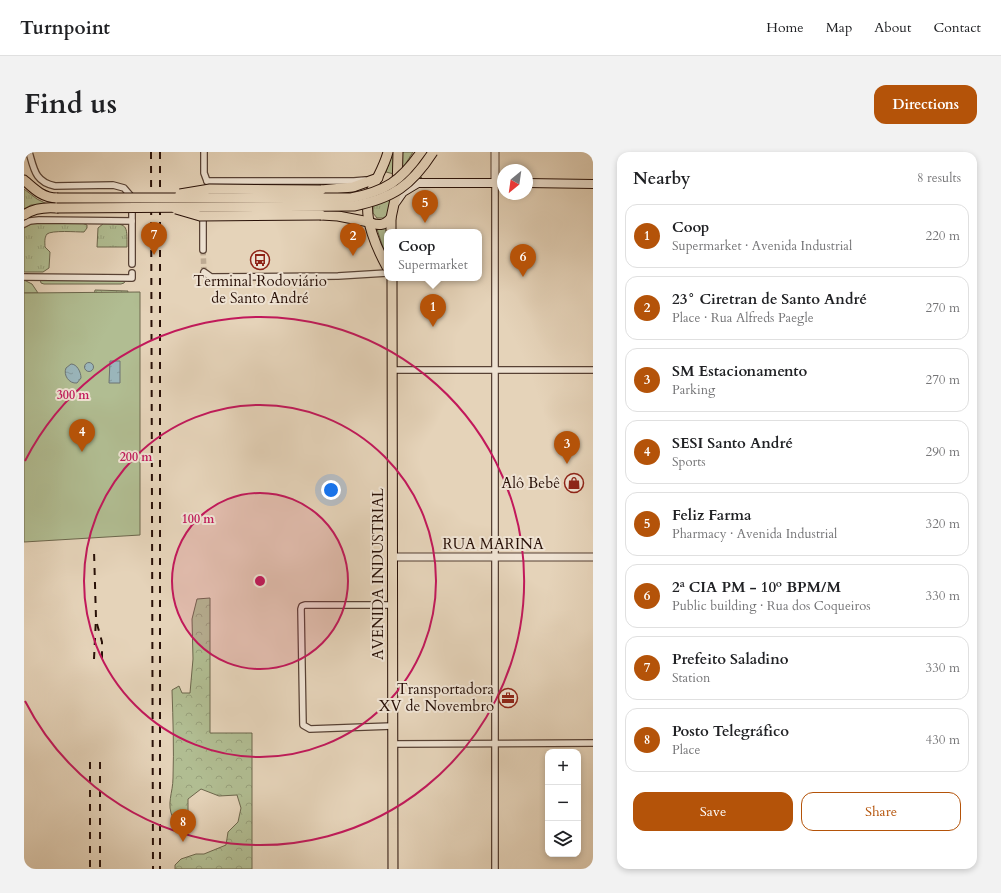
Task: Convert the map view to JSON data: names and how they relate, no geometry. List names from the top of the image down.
{
  "streets": {
    "main road": ["AVENIDA INDUSTRIAL"],
    "street": ["RUA MARINA"]
  },
  "crossings": [
    ["RUA MARINA", "AVENIDA INDUSTRIAL"]
  ],
  "places": {
    "bus stop": ["Terminal Rodoviário de Santo André"],
    "shop": ["Alô Bebê"],
    "office": ["Transportadora XV de Novembro"]
  },
  "north": "bottom left",
  "page": {
    "header": "Turnpoint",
    "nav": [
      "Home",
      "Map",
      "About",
      "Contact"
    ],
    "title": "Find us",
    "buttons": [
      "Directions",
      ["Save", "Share"]
    ],
    "heading": ["Nearby", "8 results"],
    "pins": [
      "5",
      "7",
      "2",
      "6",
      "1",
      "4",
      "3",
      "8"
    ],
    "list": [
      {
        "mark": "1",
        "name": "Coop",
        "note": "Supermarket · Avenida Industrial",
        "value": "220 m"
      },
      {
        "mark": "2",
        "name": "23° Ciretran de Santo André",
        "note": "Place · Rua Alfreds Paegle",
        "value": "270 m"
      },
      {
        "mark": "3",
        "name": "SM Estacionamento",
        "note": "Parking",
        "value": "270 m"
      },
      {
        "mark": "4",
        "name": "SESI Santo André",
        "note": "Sports",
        "value": "290 m"
      },
      {
        "mark": "5",
        "name": "Feliz Farma",
        "note": "Pharmacy · Avenida Industrial",
        "value": "320 m"
      },
      {
        "mark": "6",
        "name": "2ª CIA PM - 10º BPM/M",
        "note": "Public building · Rua dos Coqueiros",
        "value": "330 m"
      },
      {
        "mark": "7",
        "name": "Prefeito Saladino",
        "note": "Station",
        "value": "330 m"
      },
      {
        "mark": "8",
        "name": "Posto Telegráfico",
        "note": "Place",
        "value": "430 m"
      }
    ],
    "popup": ["Coop", "Supermarket"],
    "map_buttons": ["+", "−"]
  },
  "rings": ["300 m", "200 m", "100 m"]
}
